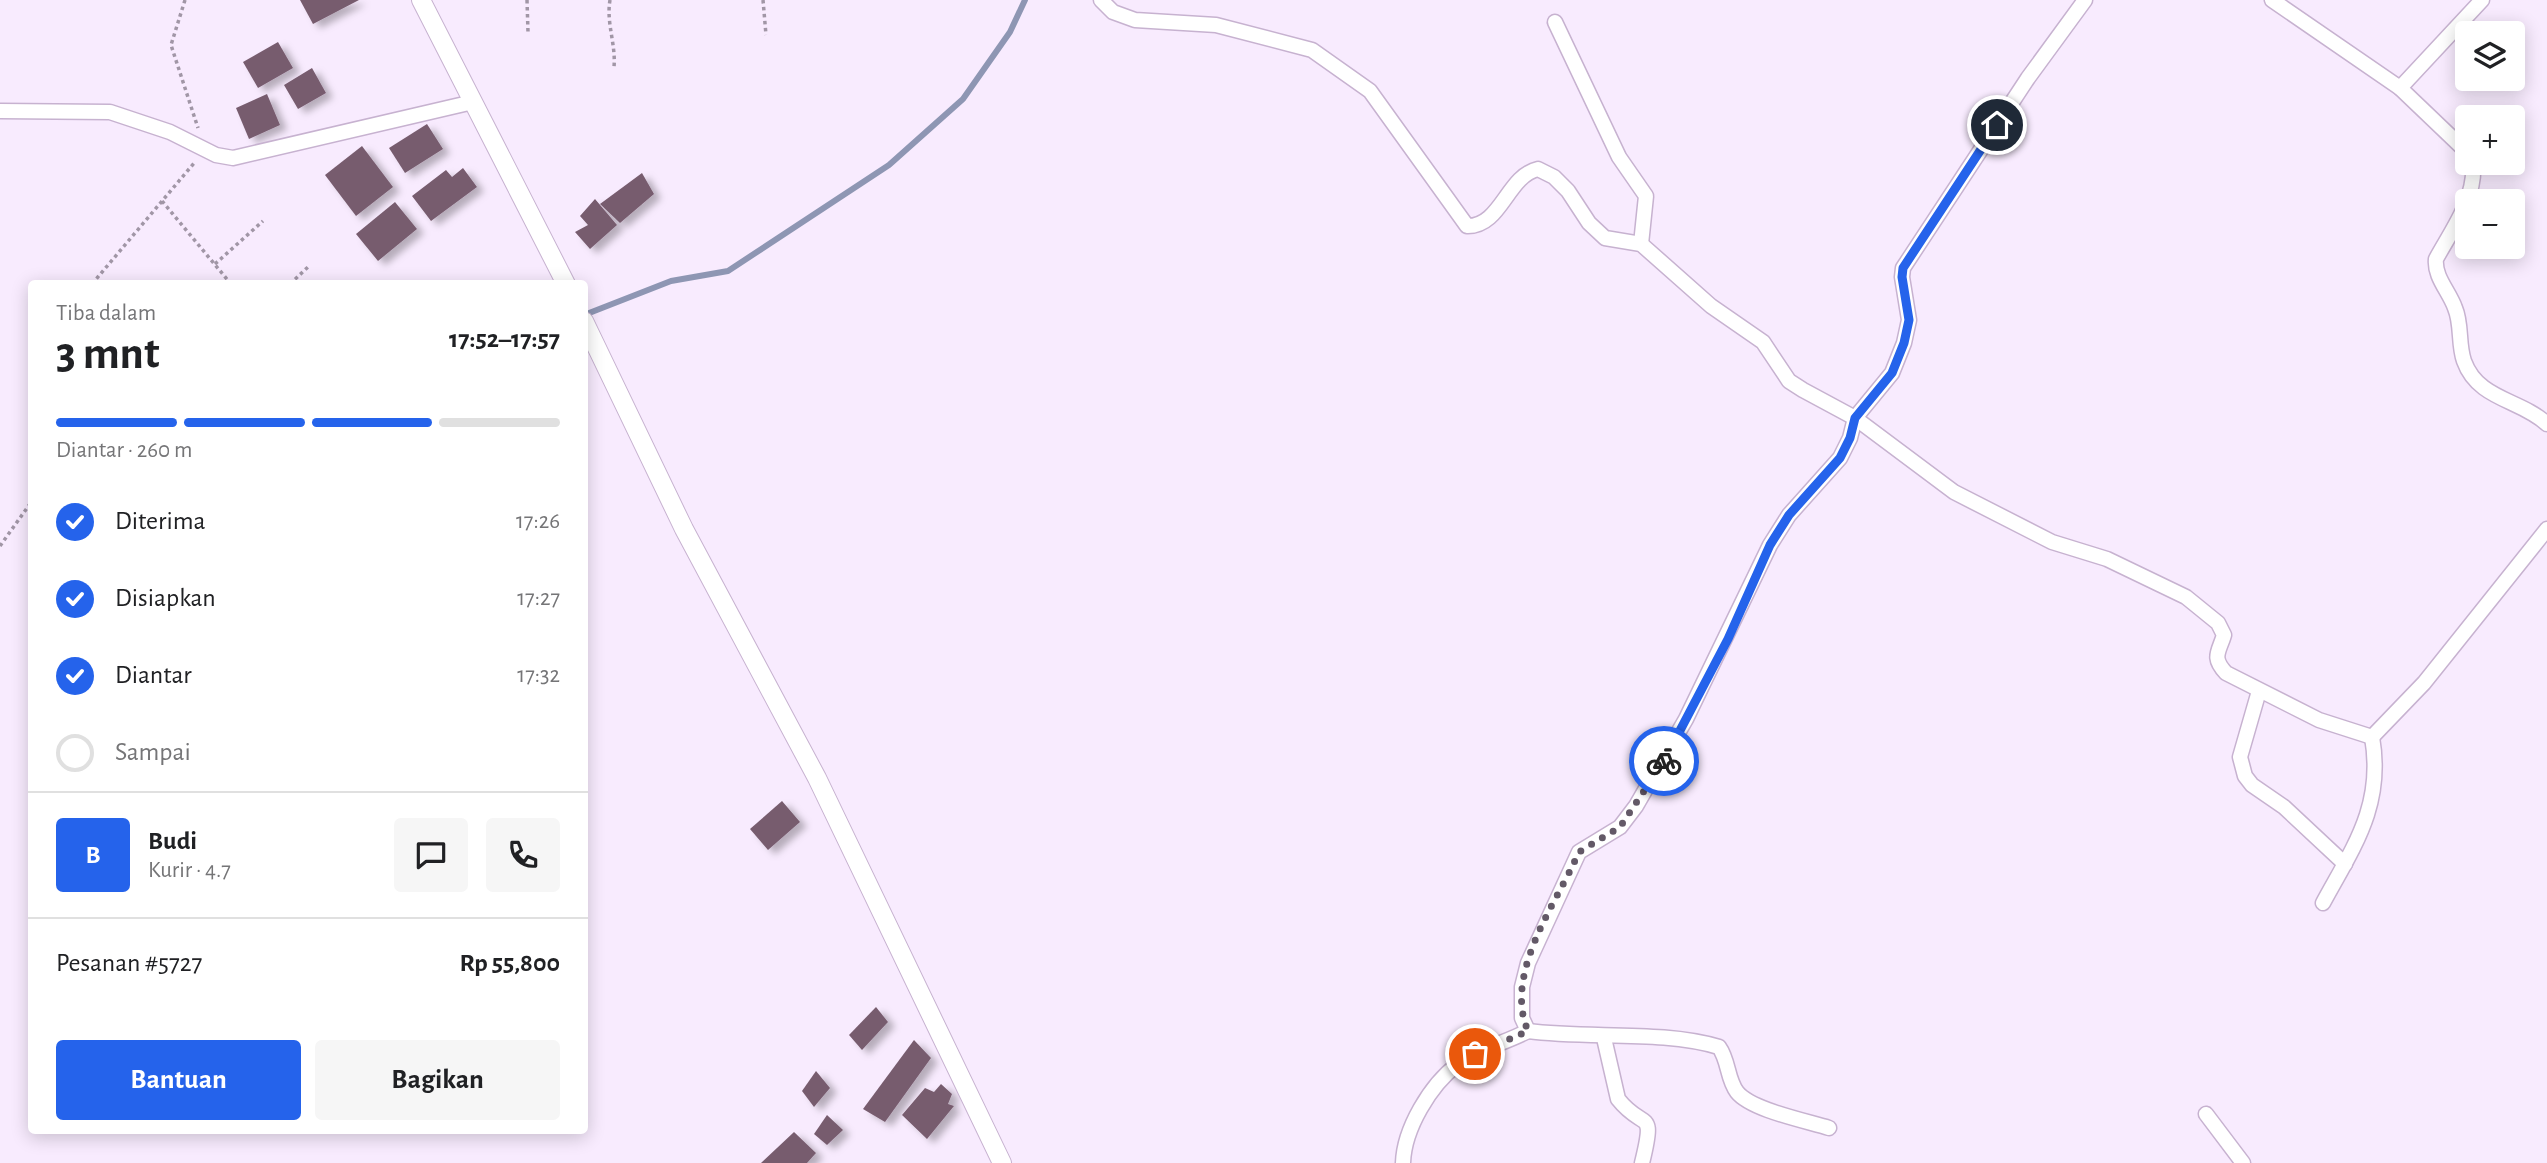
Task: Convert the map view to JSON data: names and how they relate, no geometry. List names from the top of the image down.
{
  "page": {
    "map_buttons": ["+", "−"],
    "heading": ["3 mnt", "Tiba dalam", "17:52–17:57"],
    "panel": [
      "Budi",
      "Kurir · 4.7",
      "Pesanan #5727",
      "Rp 55,800"
    ],
    "bar": "Diantar · 260 m",
    "list": [
      ["Diterima", "17:26"],
      ["Disiapkan", "17:27"],
      ["Diantar", "17:32"],
      "Sampai"
    ],
    "round": "B",
    "buttons": ["Bantuan", "Bagikan"]
  }
}
